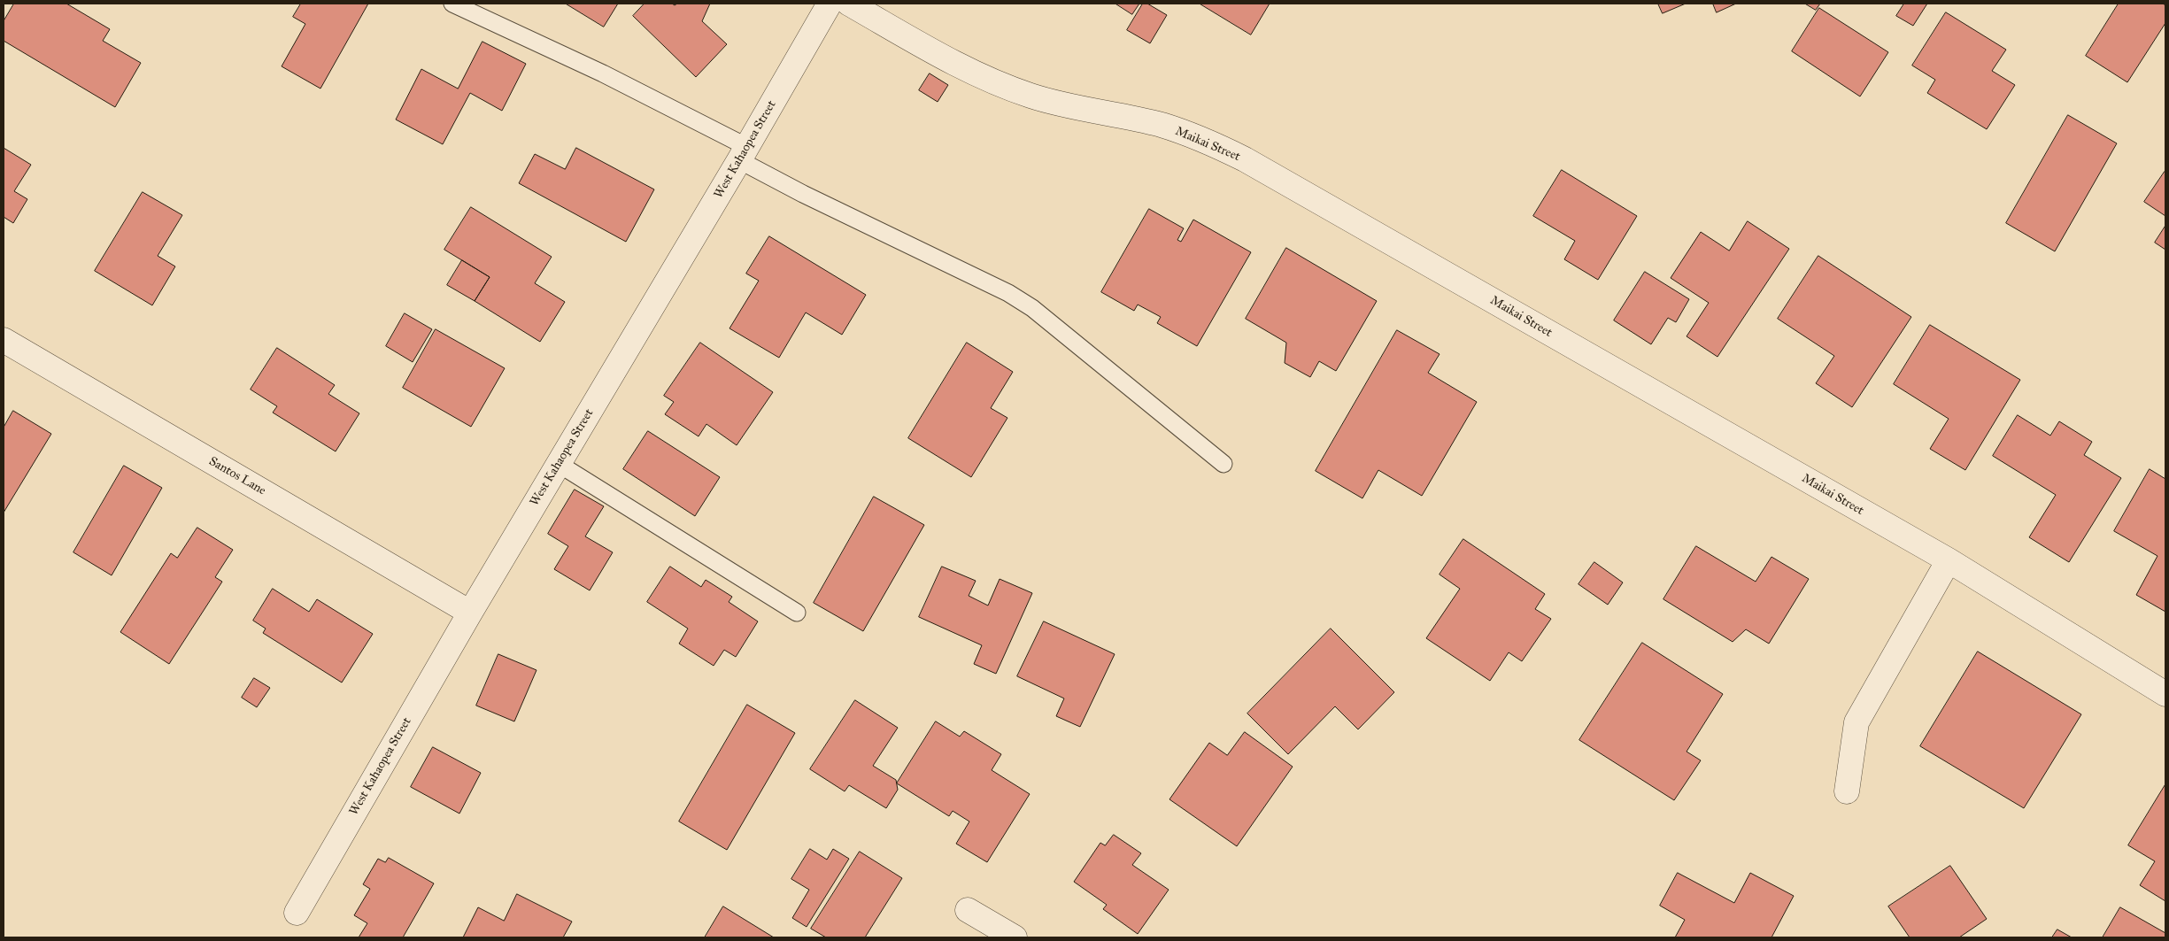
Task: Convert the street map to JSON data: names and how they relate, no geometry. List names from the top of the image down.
{
  "streets": {
    "street": ["Maikai Street", "West Kahaopea Street", "Santos Lane"]
  },
  "crossings": [
    ["West Kahaopea Street", "Santos Lane"]
  ]
}
